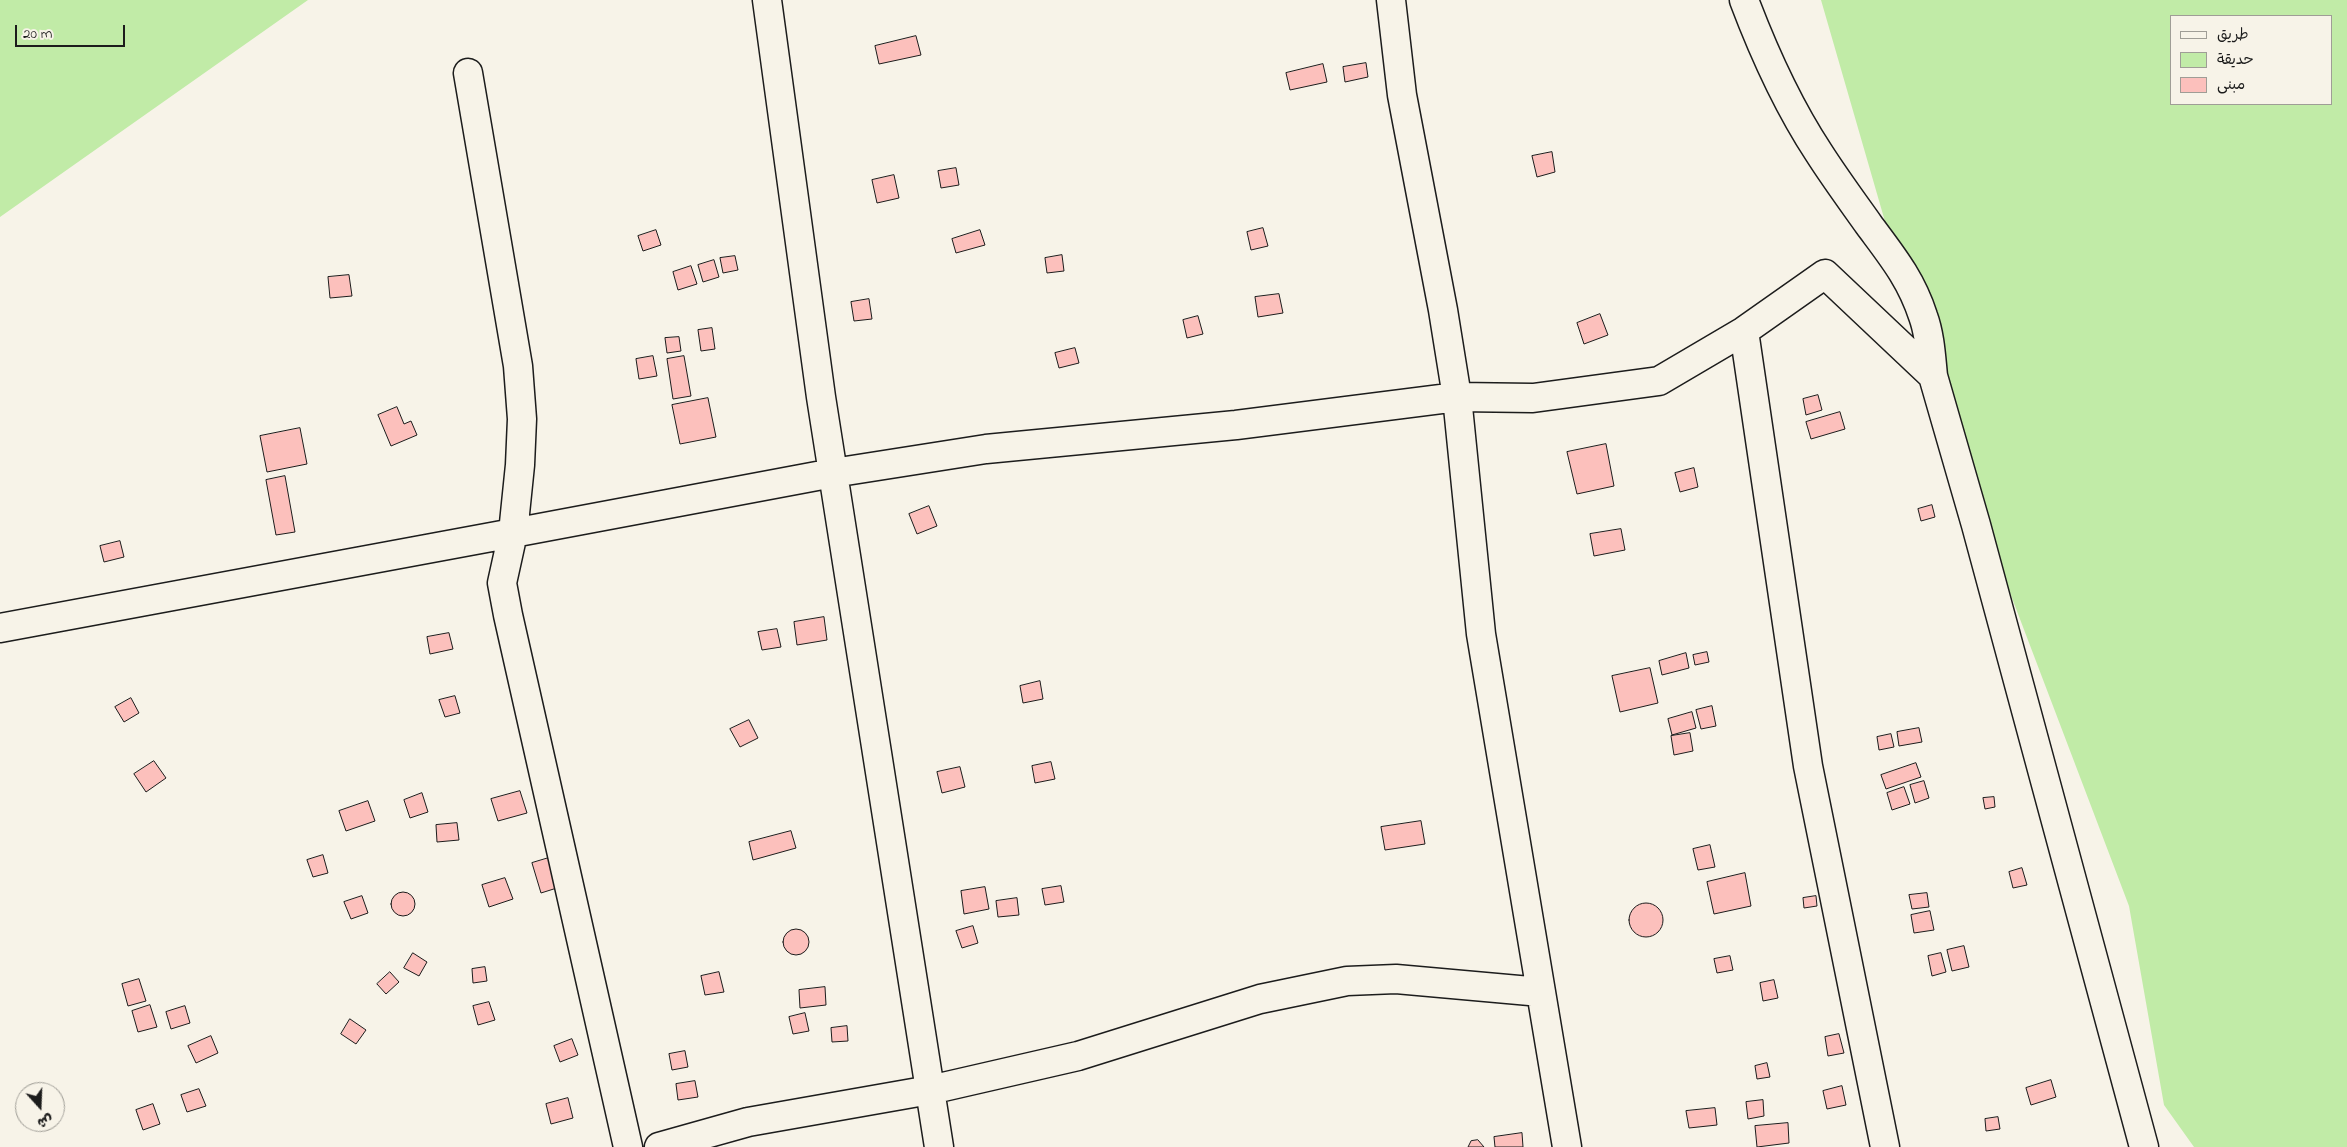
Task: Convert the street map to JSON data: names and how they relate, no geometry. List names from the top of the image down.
{
  "legend": ["طريق", "حديقة", "مبنى"],
  "scale_bar": "20 m",
  "north": "bottom"
}
